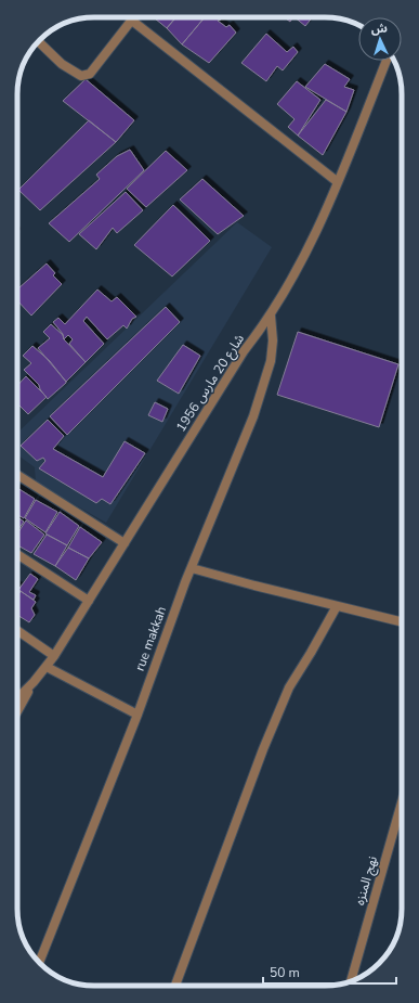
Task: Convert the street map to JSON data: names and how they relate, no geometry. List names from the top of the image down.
{
  "streets": {
    "street": ["شارع 20 مارس 1956", "rue makkah", "نهج المنزه"]
  },
  "crossings": [
    ["شارع 20 مارس 1956", "rue makkah"]
  ],
  "scale_bar": "50 m",
  "north": "top"
}
